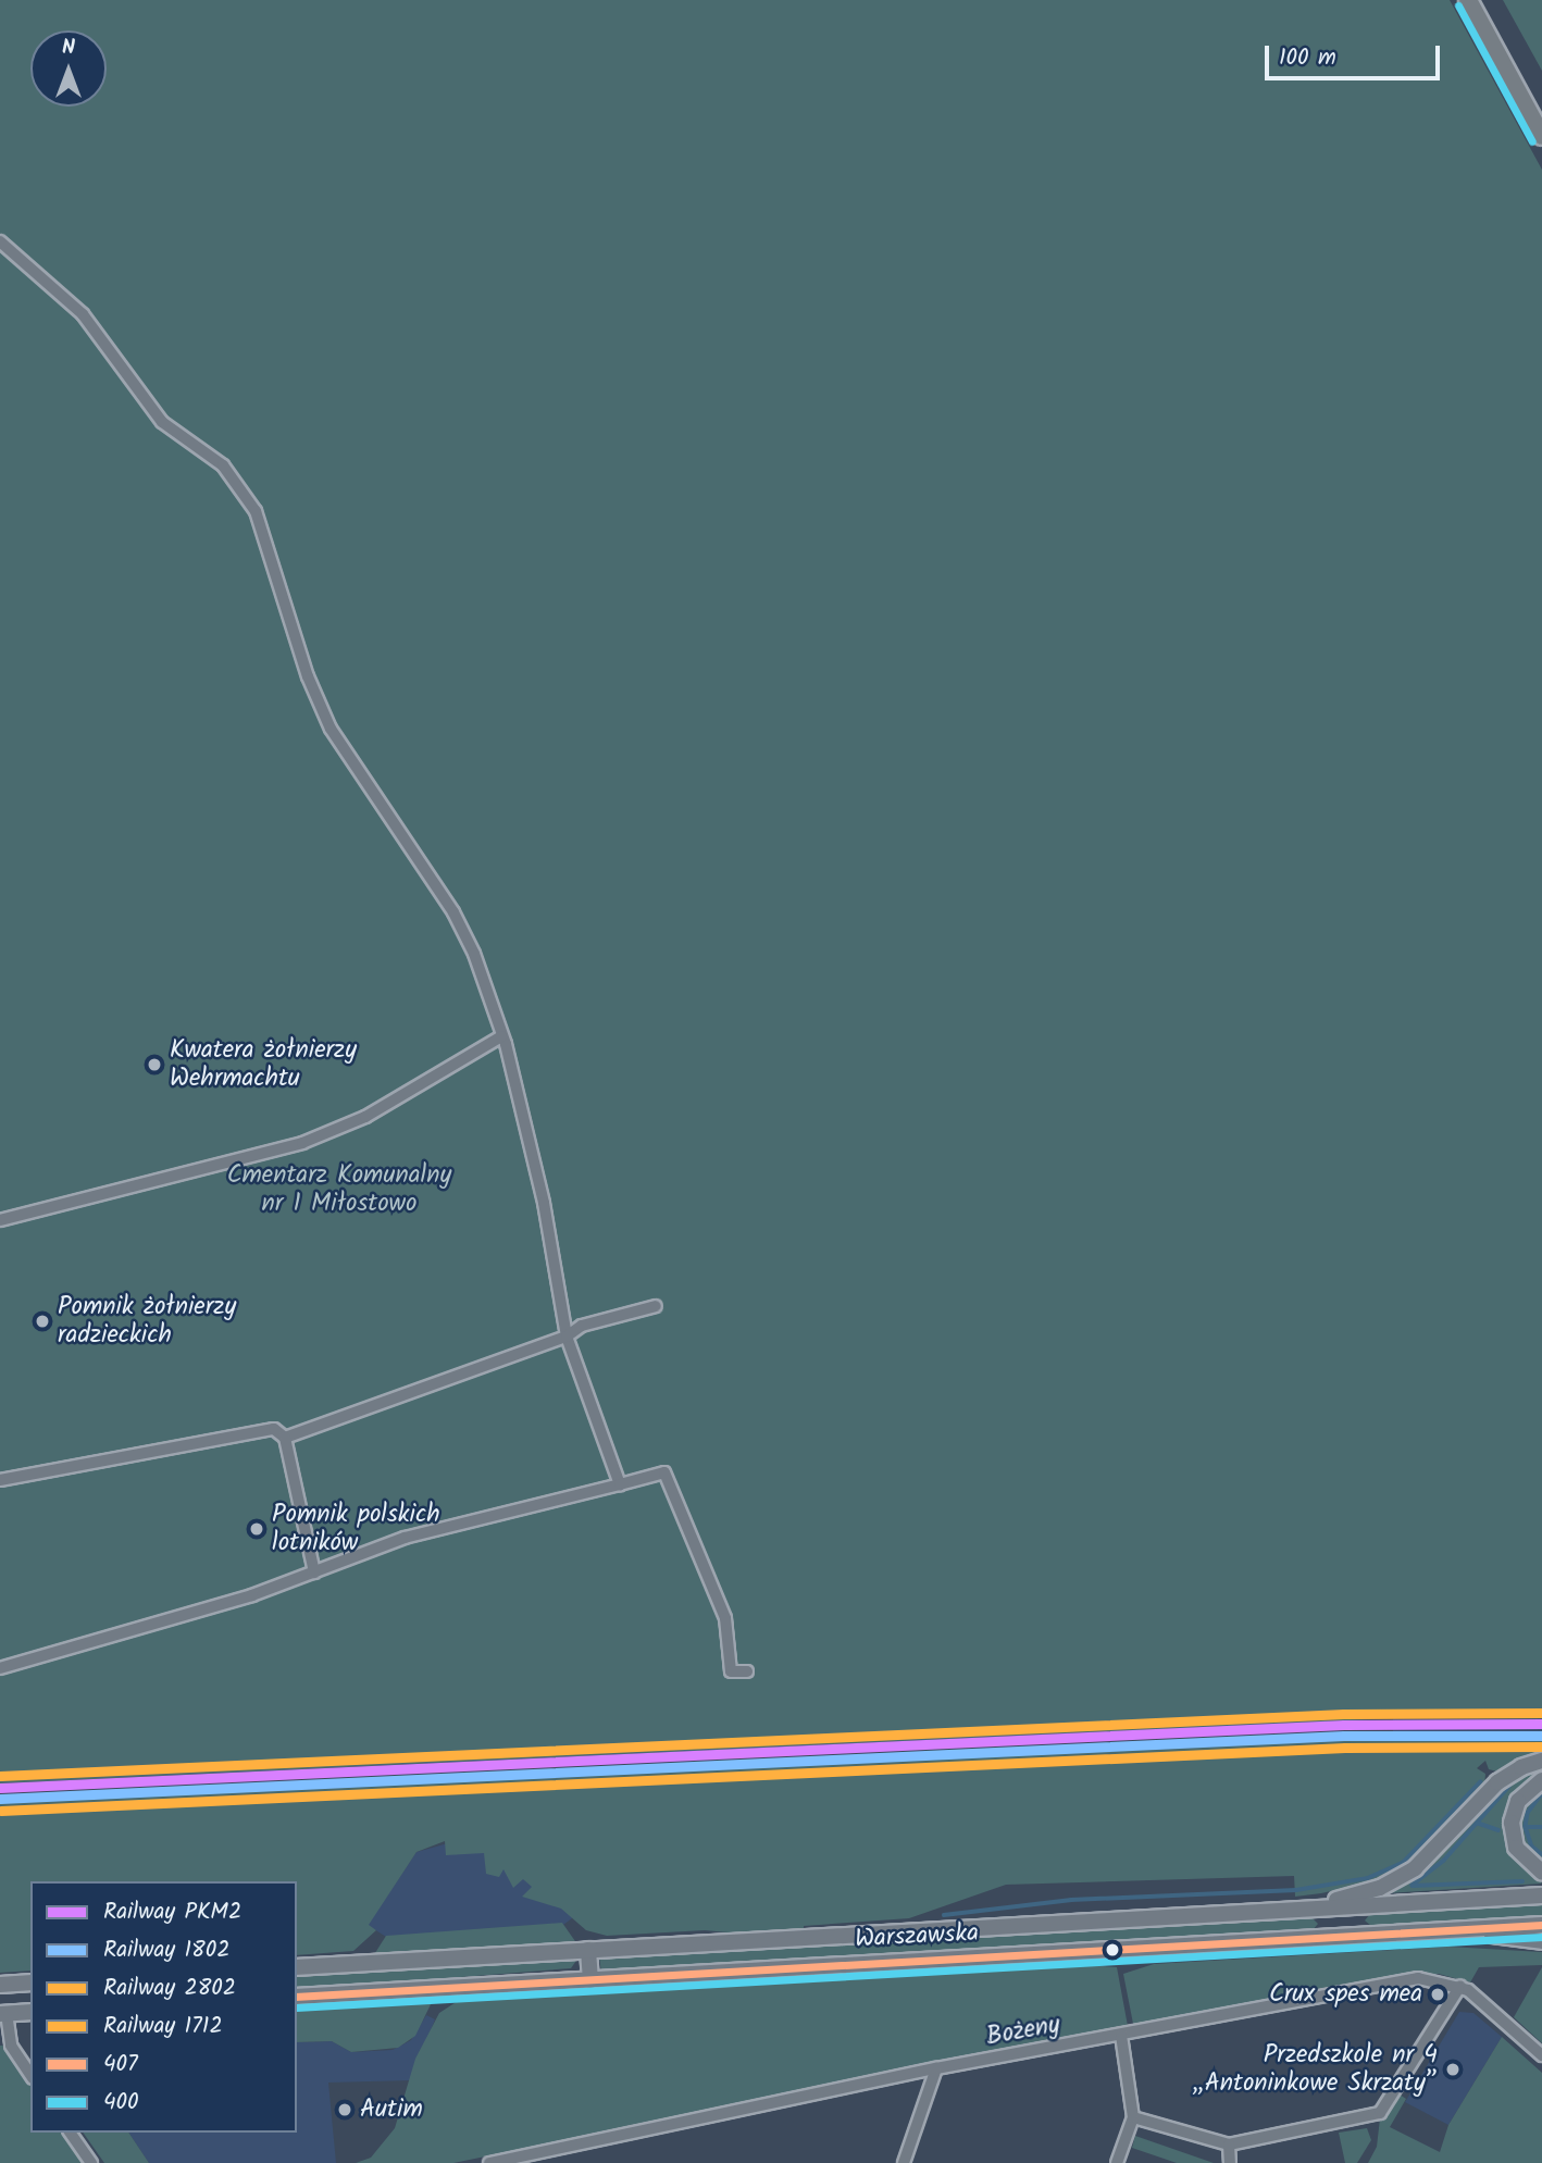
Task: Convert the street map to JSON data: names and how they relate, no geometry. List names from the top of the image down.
{
  "streets": {
    "main road": ["Warszawska"],
    "street": ["Bożeny"]
  },
  "parks": ["Cmentarz Komunalny nr 1 Miłostowo"],
  "places": [
    "Kwatera żołnierzy Wehrmachtu",
    "Pomnik żołnierzy radzieckich",
    "Pomnik polskich lotników",
    "Crux spes mea",
    "Przedszkole nr 4 „Antoninkowe Skrzaty”",
    "Autim"
  ],
  "lines": [
    "transit line 400",
    "rail line 2802",
    "rail line PKM2",
    "rail line 1802",
    "rail line 1712",
    "transit line 407"
  ],
  "legend": [
    "Railway PKM2",
    "Railway 1802",
    "Railway 2802",
    "Railway 1712",
    "407",
    "400"
  ],
  "scale_bar": "100 m",
  "north": "top"
}
